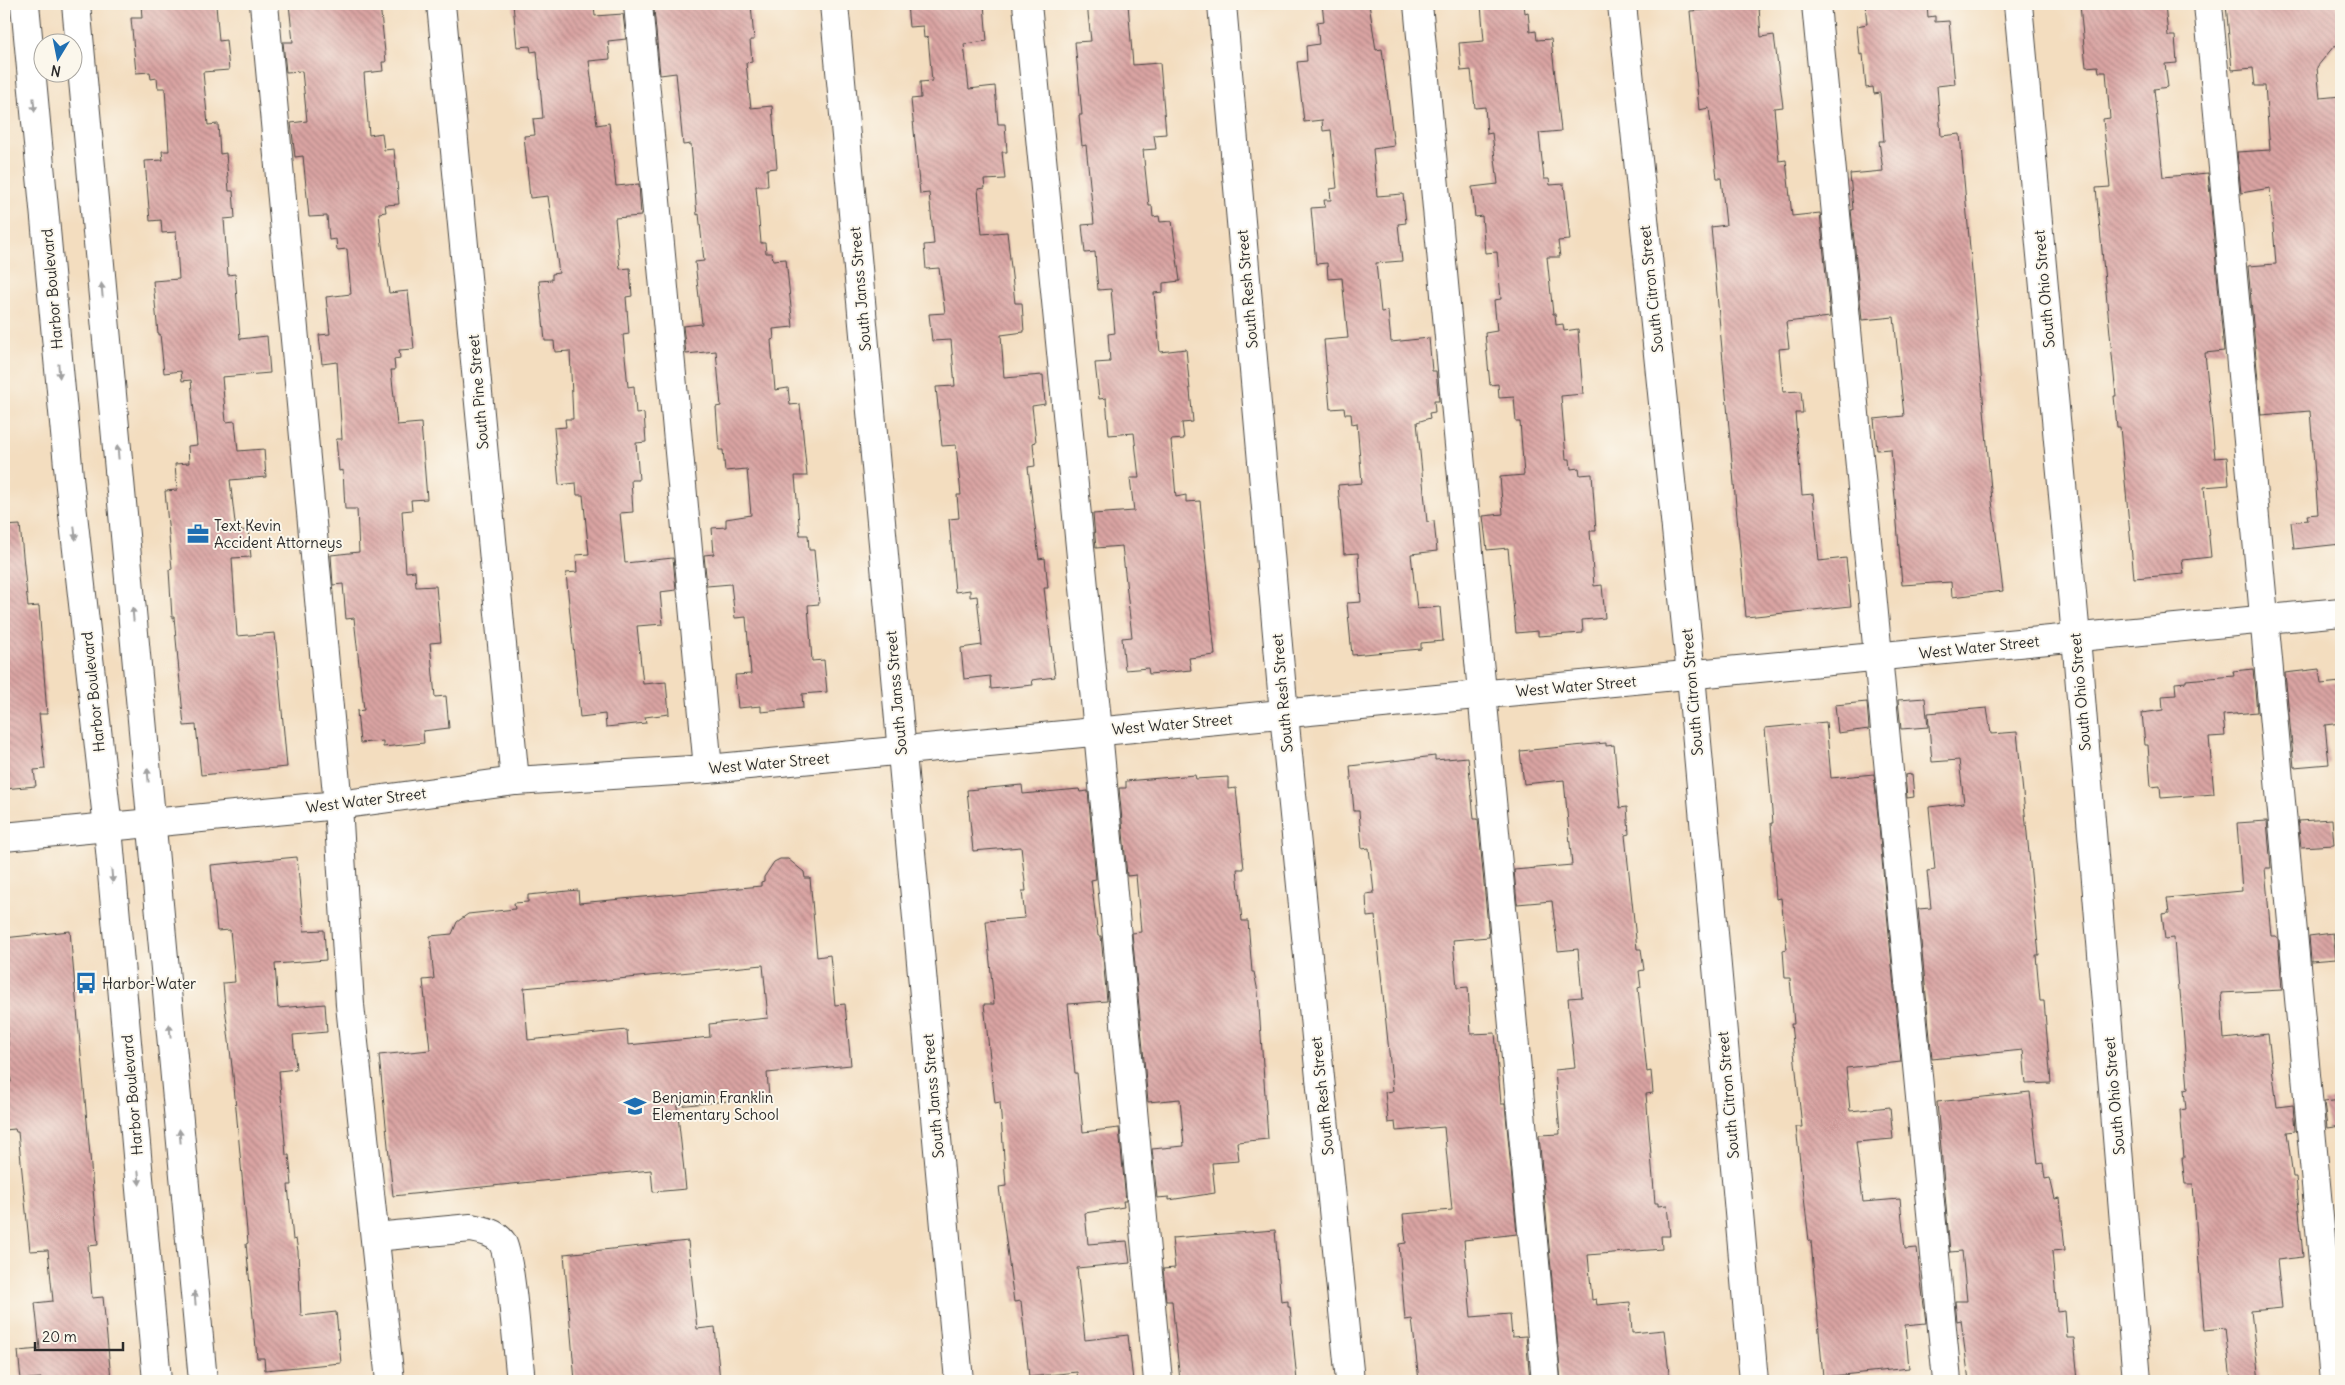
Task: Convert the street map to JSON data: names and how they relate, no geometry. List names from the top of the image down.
{
  "streets": {
    "street": [
      "Harbor Boulevard",
      "South Janss Street",
      "South Resh Street",
      "South Citron Street",
      "South Ohio Street",
      "South Pine Street",
      "West Water Street"
    ]
  },
  "crossings": [
    ["Harbor Boulevard", "West Water Street"],
    ["South Janss Street", "West Water Street"],
    ["South Resh Street", "West Water Street"],
    ["South Citron Street", "West Water Street"],
    ["South Ohio Street", "West Water Street"],
    ["South Pine Street", "West Water Street"]
  ],
  "places": {
    "office": ["Text Kevin Accident Attorneys"],
    "bus stop": ["Harbor-Water"],
    "school or university": ["Benjamin Franklin Elementary School"]
  },
  "scale_bar": "20 m",
  "north": "bottom"
}
